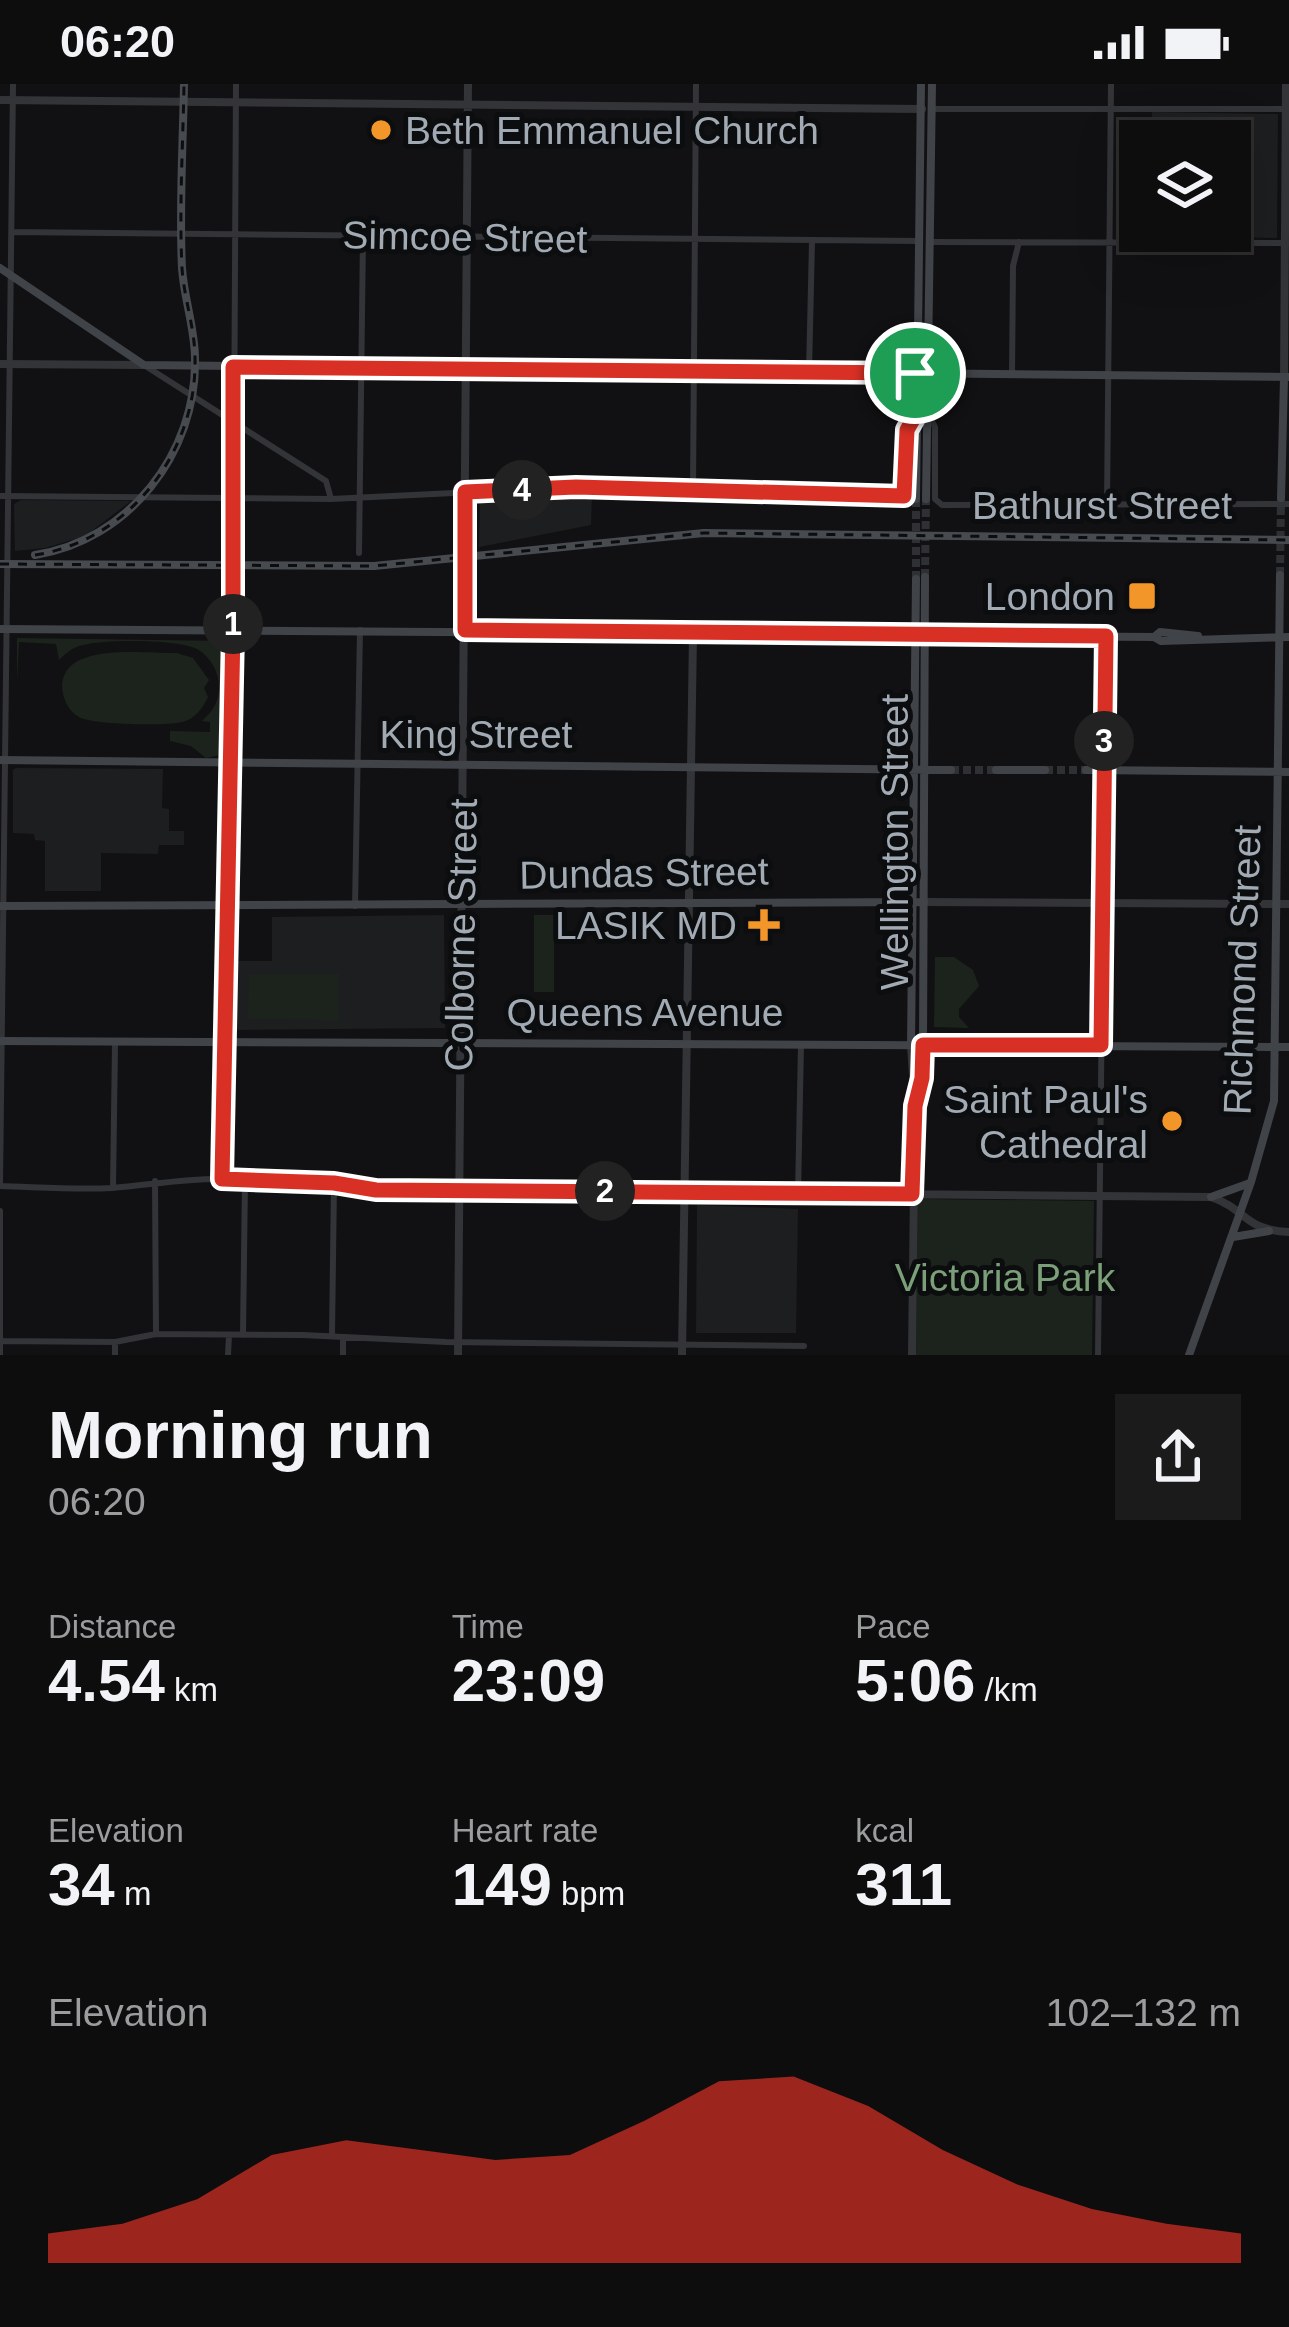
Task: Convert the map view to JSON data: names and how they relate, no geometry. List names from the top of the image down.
{
  "streets": {
    "main road": [
      "King Street",
      "Wellington Street",
      "Dundas Street",
      "Richmond Street",
      "Queens Avenue"
    ],
    "street": ["Simcoe Street", "Bathurst Street", "Colborne Street"]
  },
  "crossings": [
    ["Simcoe Street", "Colborne Street"],
    ["King Street", "Wellington Street"],
    ["King Street", "Colborne Street"],
    ["Wellington Street", "Dundas Street"],
    ["Wellington Street", "Queens Avenue"],
    ["Dundas Street", "Colborne Street"],
    ["Dundas Street", "Richmond Street"],
    ["Colborne Street", "Queens Avenue"],
    ["Richmond Street", "Queens Avenue"]
  ],
  "parks": ["Victoria Park"],
  "places": {
    "other": ["Beth Emmanuel Church", "Saint Paul's Cathedral"],
    "transit": ["London"],
    "health": ["LASIK MD"]
  },
  "page": {
    "status": "06:20",
    "pins": [
      "4",
      "1",
      "3",
      "2"
    ],
    "heading": ["Morning run", "06:20"],
    "stats": [
      ["Distance", "4.54 km"],
      ["Time", "23:09"],
      ["Pace", "5:06 /km"],
      ["Elevation", "34 m"],
      ["Heart rate", "149 bpm"],
      ["kcal", "311"]
    ],
    "chart": ["Elevation", "102–132 m"]
  }
}
